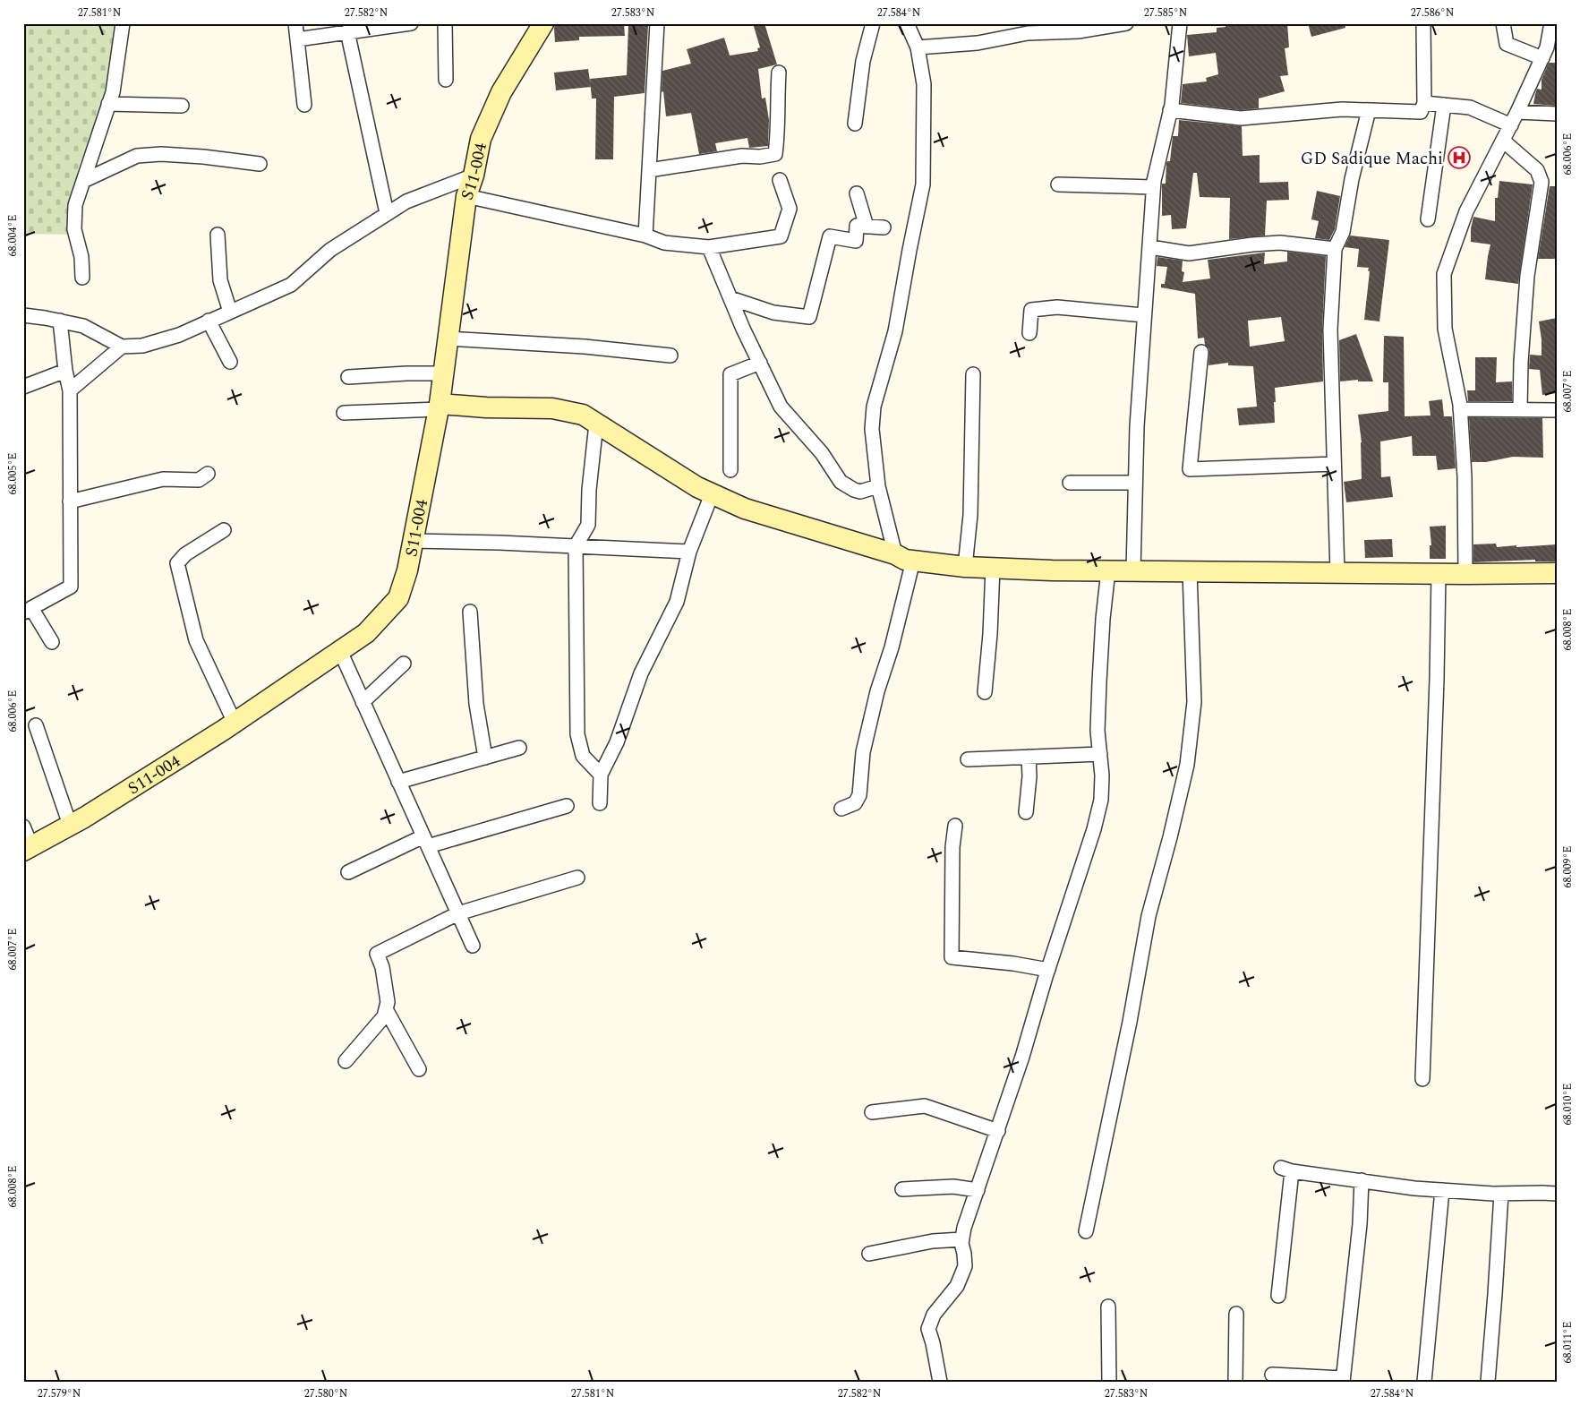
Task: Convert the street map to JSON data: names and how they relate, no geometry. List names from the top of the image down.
{
  "streets": {
    "street": ["S11-004"]
  },
  "places": {
    "hospital": ["GD Sadique Machi"]
  },
  "coordinates": [
    "27.581°N",
    "27.582°N",
    "27.583°N",
    "27.584°N",
    "27.585°N",
    "27.586°N",
    "68.006°E",
    "68.004°E",
    "68.007°E",
    "68.005°E",
    "68.008°E",
    "68.009°E",
    "68.010°E",
    "68.011°E",
    "27.579°N",
    "27.580°N"
  ]
}
